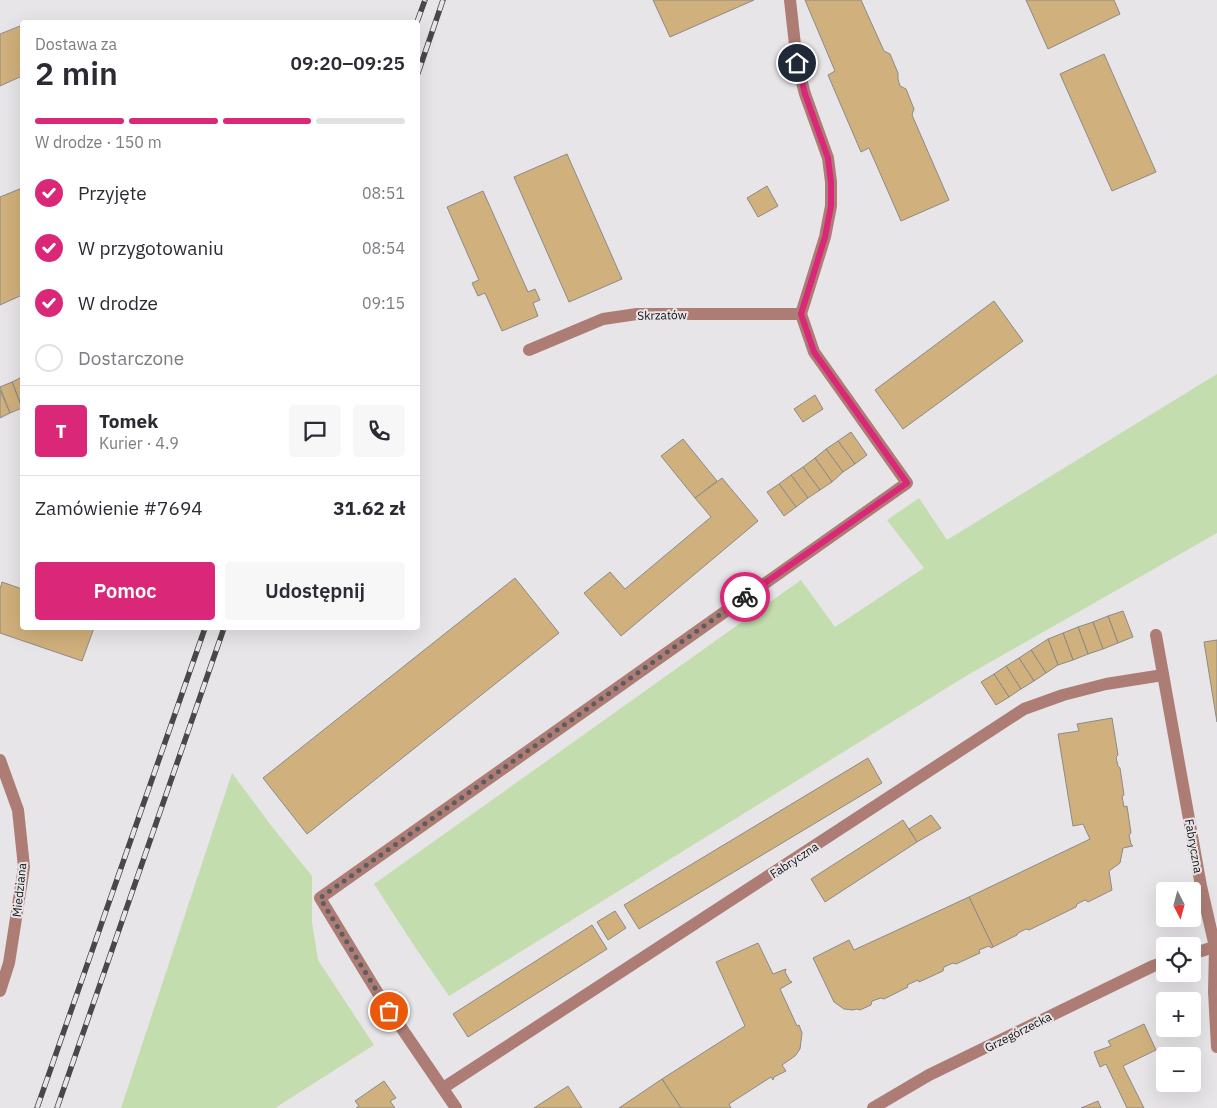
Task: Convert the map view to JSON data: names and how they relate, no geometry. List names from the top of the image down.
{
  "streets": {
    "street": [
      "Skrzatów",
      "Fabryczna",
      "Miedziana",
      "Grzegórzecka"
    ]
  },
  "north": "bottom",
  "page": {
    "heading": ["2 min", "Dostawa za", "09:20–09:25"],
    "panel": [
      "Tomek",
      "Kurier · 4.9",
      "Zamówienie #7694",
      "31.62 zł"
    ],
    "bar": "W drodze · 150 m",
    "list": [
      ["Przyjęte", "08:51"],
      ["W przygotowaniu", "08:54"],
      ["W drodze", "09:15"],
      "Dostarczone"
    ],
    "round": "T",
    "buttons": ["Pomoc", "Udostępnij"],
    "map_buttons": ["+", "−"]
  }
}
